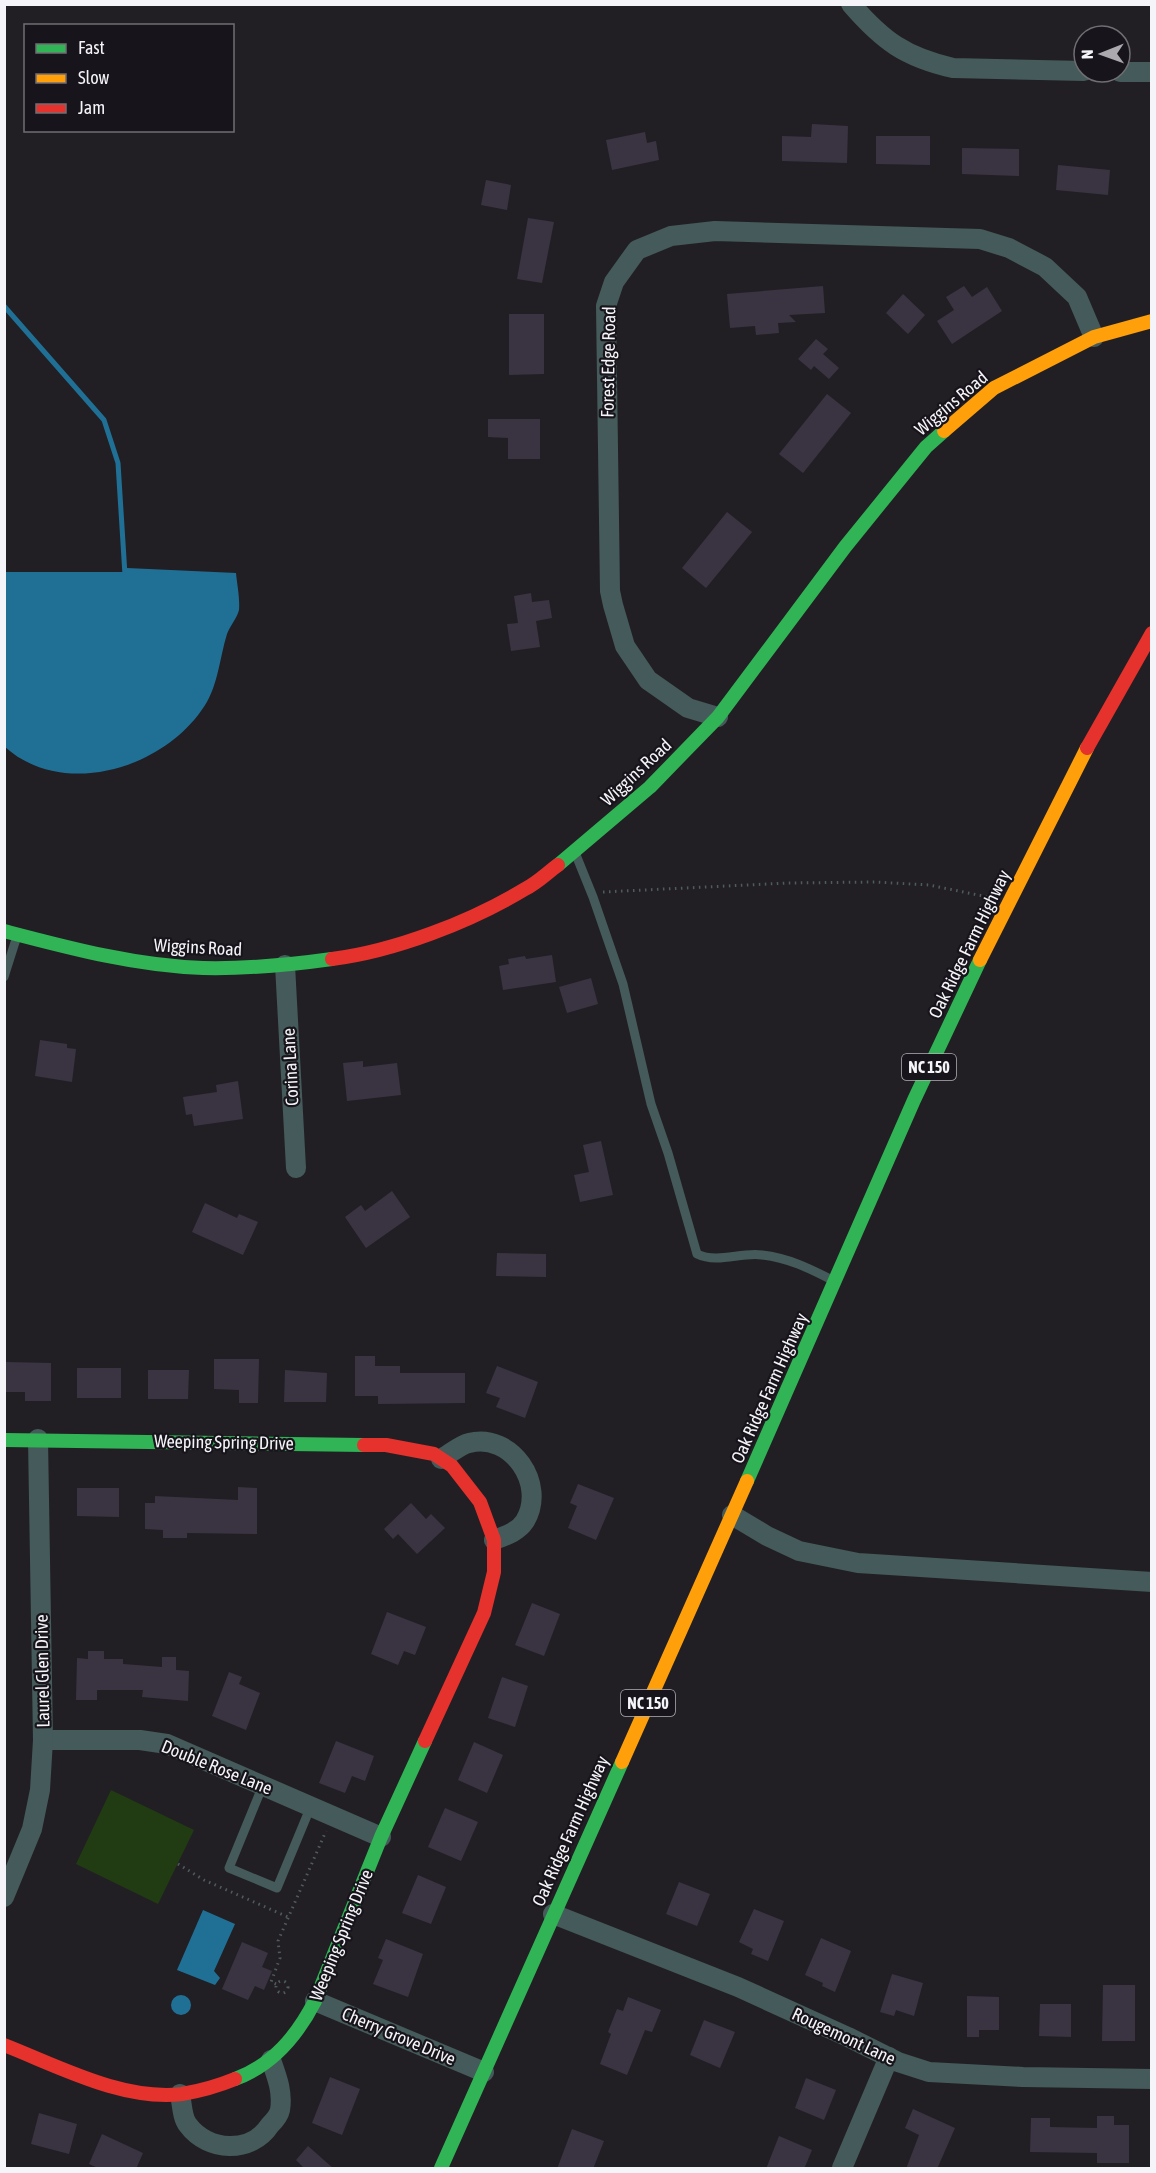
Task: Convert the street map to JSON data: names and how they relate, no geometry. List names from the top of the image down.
{
  "streets": {
    "street": [
      "Forest Edge Road",
      "Wiggins Road",
      "Oak Ridge Farm Highway",
      "Corina Lane",
      "NC 150",
      "Weeping Spring Drive",
      "Laurel Glen Drive",
      "Double Rose Lane",
      "Cherry Grove Drive",
      "Rougemont Lane"
    ]
  },
  "crossings": [
    ["Forest Edge Road", "Wiggins Road"],
    ["Wiggins Road", "Corina Lane"],
    ["Oak Ridge Farm Highway", "Cherry Grove Drive"],
    ["Oak Ridge Farm Highway", "Rougemont Lane"],
    ["Weeping Spring Drive", "Laurel Glen Drive"],
    ["Weeping Spring Drive", "Double Rose Lane"],
    ["Weeping Spring Drive", "Cherry Grove Drive"],
    ["Laurel Glen Drive", "Double Rose Lane"]
  ],
  "legend": ["Fast", "Slow", "Jam"],
  "north": "left"
}
